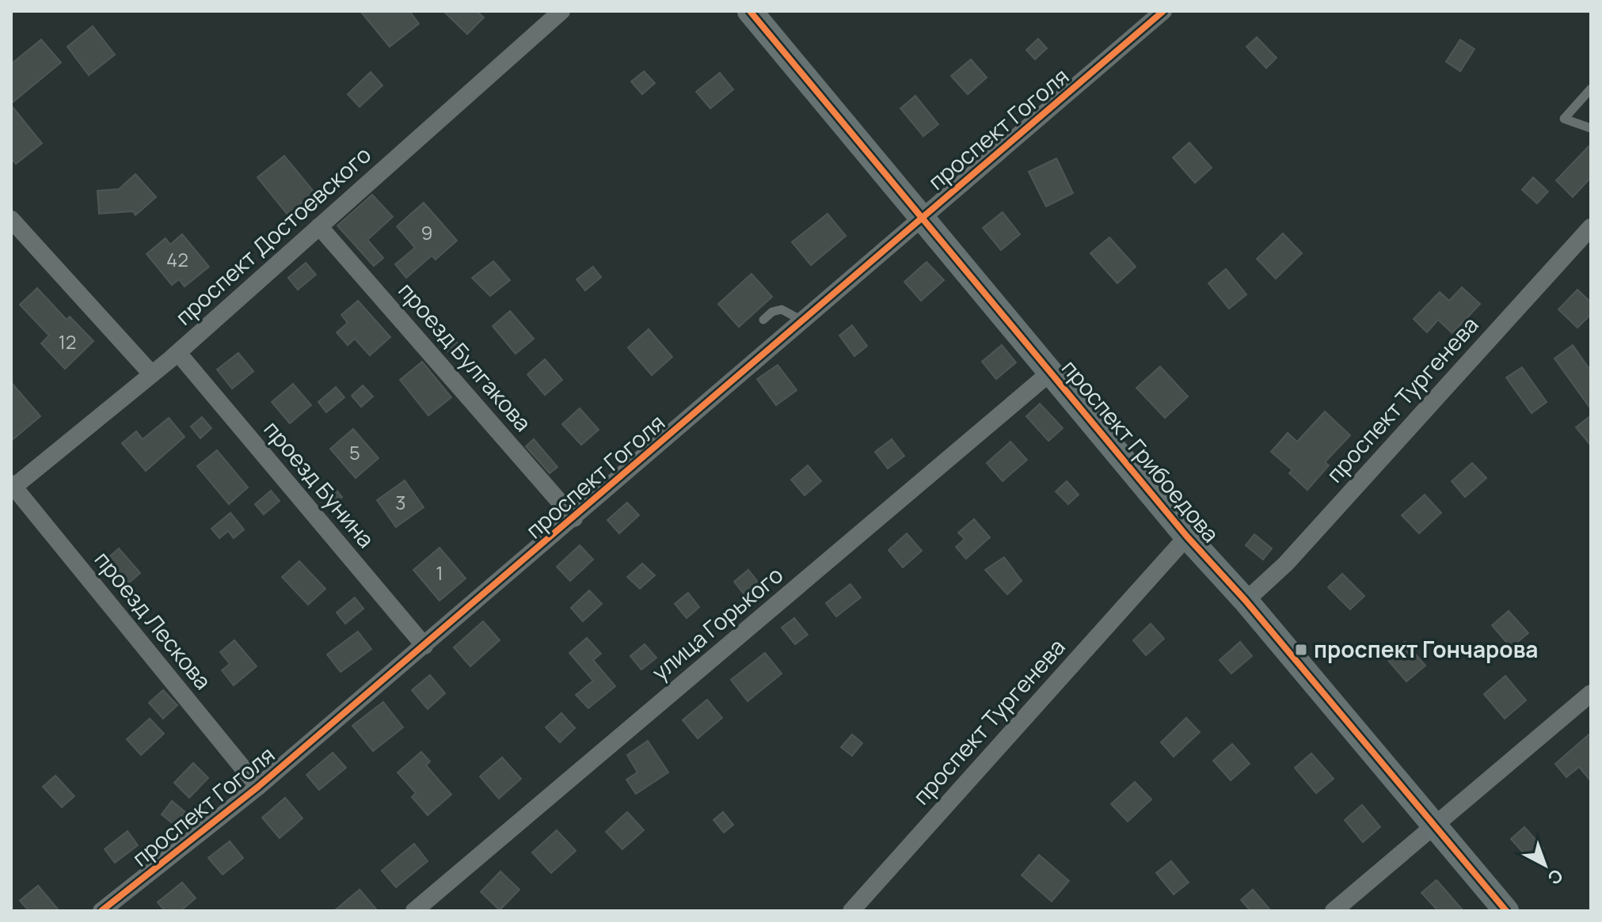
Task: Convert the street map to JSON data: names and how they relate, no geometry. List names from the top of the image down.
{
  "streets": {
    "street": [
      "проспект Гоголя",
      "проспект Достоевского",
      "проезд Булгакова",
      "проспект Тургенева",
      "проспект Грибоедова",
      "проезд Бунина",
      "проезд Лескова",
      "улица Горького"
    ]
  },
  "crossings": [
    ["проспект Гоголя", "проезд Булгакова"],
    ["проспект Гоголя", "проспект Грибоедова"],
    ["проспект Гоголя", "проезд Бунина"],
    ["проспект Гоголя", "проезд Лескова"],
    ["проспект Достоевского", "проезд Булгакова"],
    ["проспект Достоевского", "проезд Бунина"],
    ["проспект Достоевского", "проезд Лескова"],
    ["проспект Тургенева", "проспект Грибоедова"],
    ["проспект Грибоедова", "улица Горького"]
  ],
  "places": {
    "transit": ["проспект Гончарова"]
  },
  "house_numbers": [
    "9",
    "42",
    "12",
    "5",
    "3",
    "1"
  ],
  "north": "bottom right"
}
